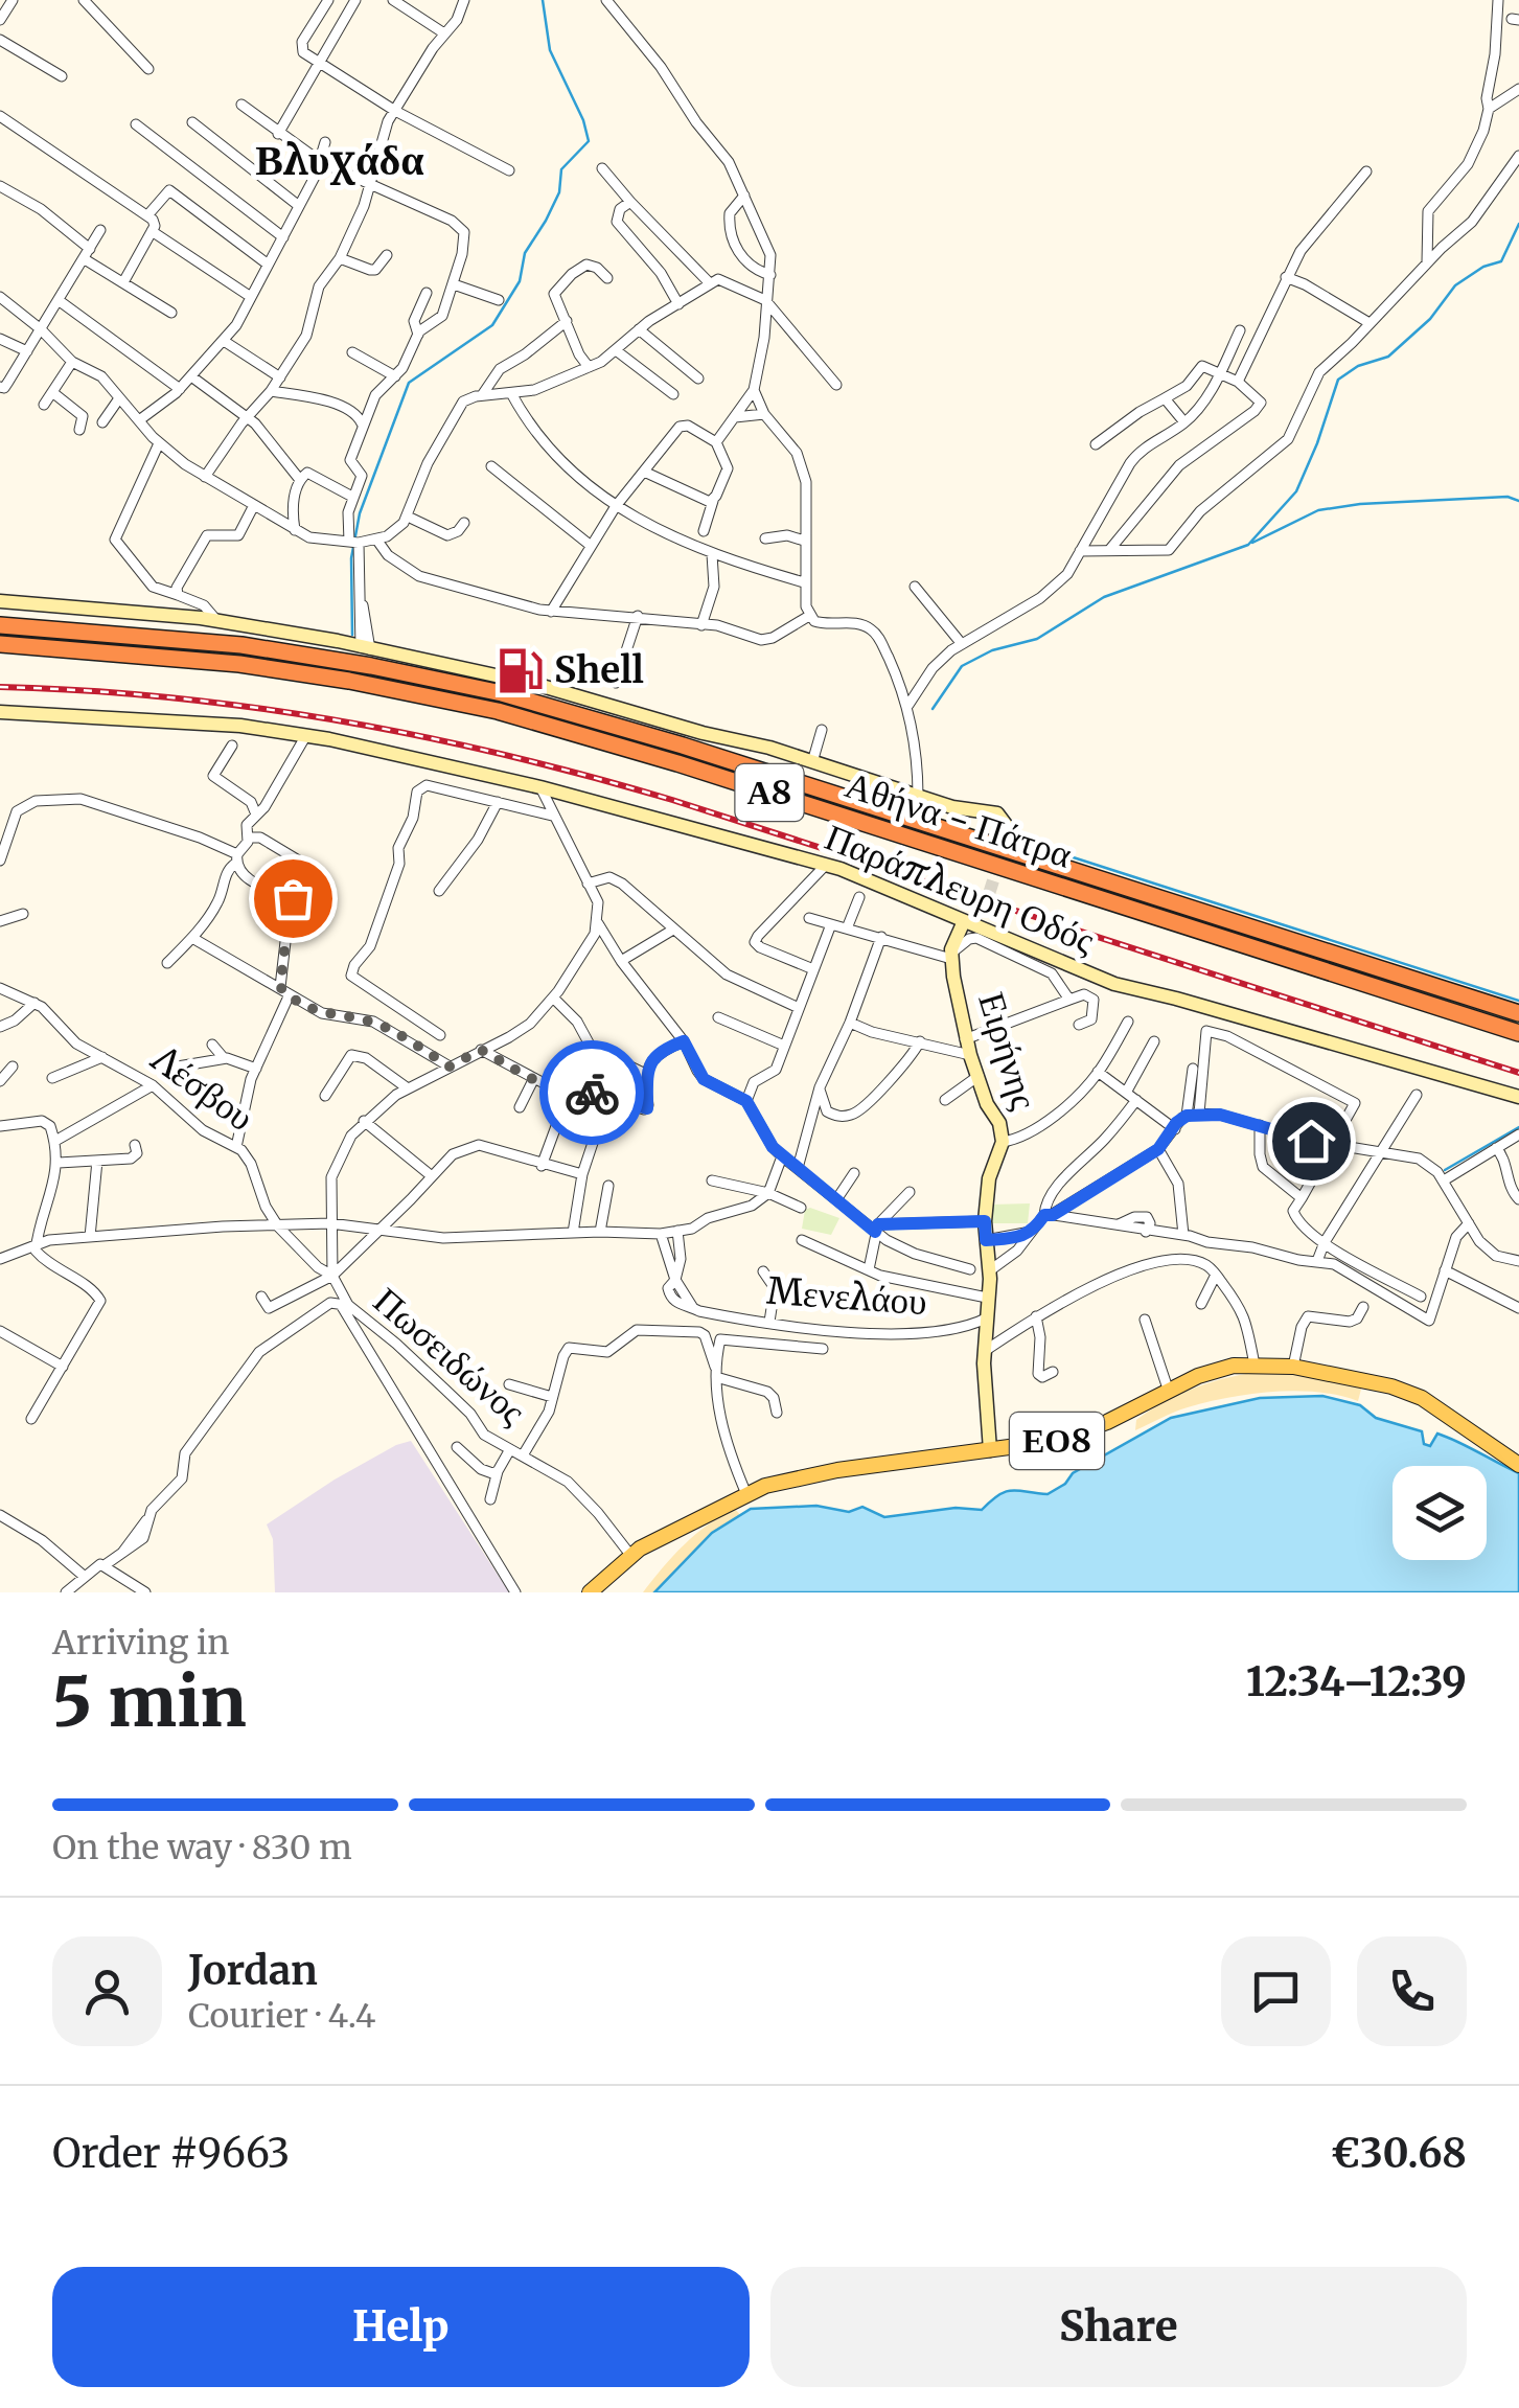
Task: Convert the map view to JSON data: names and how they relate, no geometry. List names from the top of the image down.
{
  "streets": {
    "highway": ["Α8", "Αθήνα - Πάτρα"],
    "main road": ["ΕΟ8"],
    "street": [
      "Παράπλευρη Οδός",
      "Ειρήνης",
      "Λέσβου",
      "Μενελάου",
      "Πωσειδώνος"
    ]
  },
  "crossings": [
    ["Παράπλευρη Οδός", "Ειρήνης"],
    ["Ειρήνης", "Μενελάου"],
    ["Ειρήνης", "ΕΟ8"],
    ["Λέσβου", "Πωσειδώνος"],
    ["Πωσειδώνος", "ΕΟ8"]
  ],
  "districts": ["Βλυχάδα"],
  "places": {
    "fuel station": ["Shell"]
  },
  "page": {
    "heading": ["5 min", "Arriving in", "12:34–12:39"],
    "panel": [
      "Jordan",
      "Courier · 4.4",
      "Order #9663",
      "€30.68"
    ],
    "bar": "On the way · 830 m",
    "buttons": ["Help", "Share"]
  }
}
